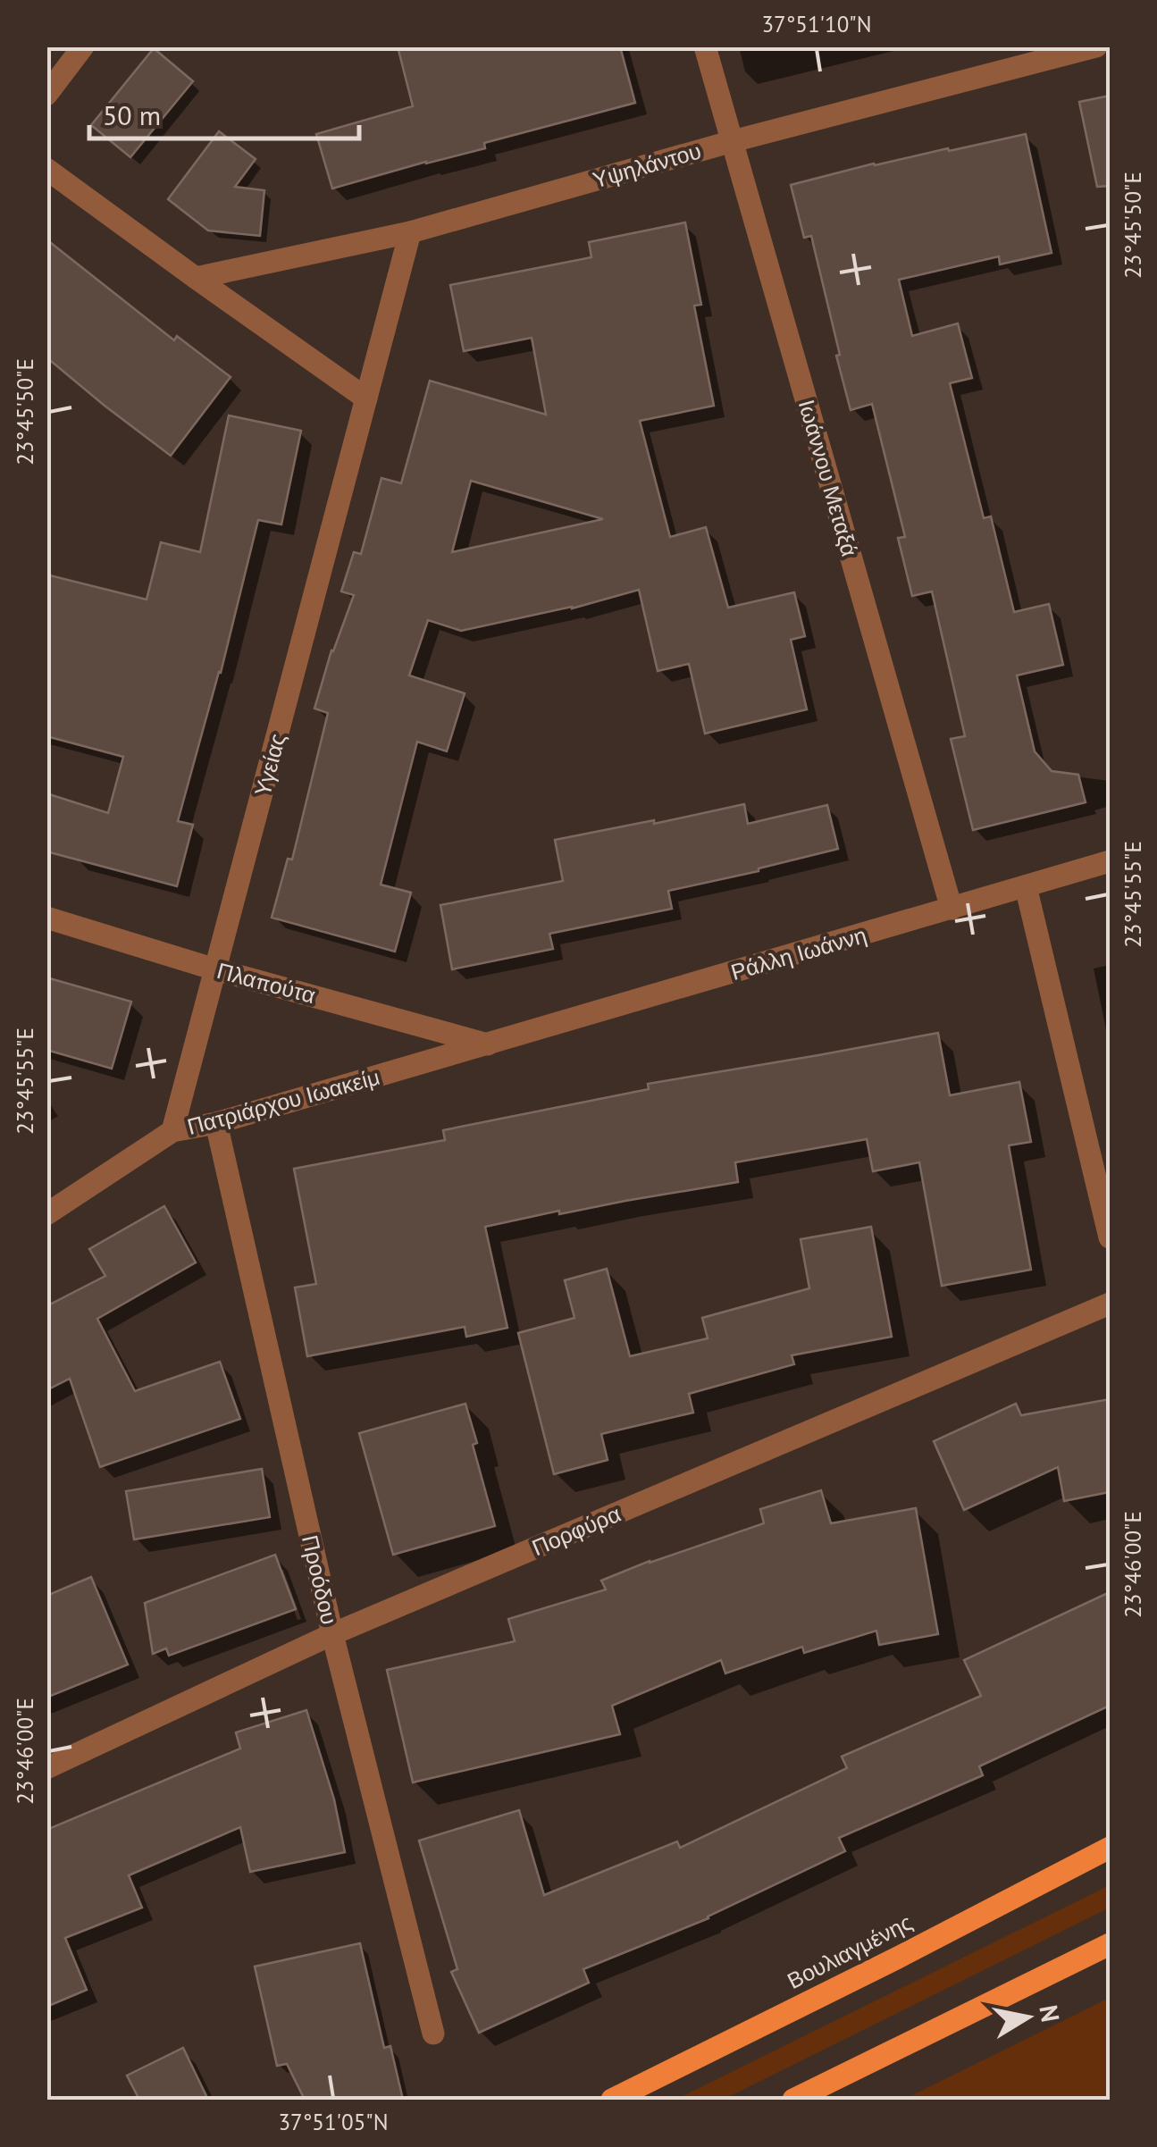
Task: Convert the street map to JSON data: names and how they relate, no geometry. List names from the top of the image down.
{
  "streets": {
    "main road": ["Βουλιαγμένης"],
    "street": [
      "Υψηλάντου",
      "Ιωάννου Μεταξά",
      "Υγείας",
      "Ράλλη Ιωάννη",
      "Πλαπούτα",
      "Πατριάρχου Ιωακείμ",
      "Πορφύρα",
      "Προόδου"
    ]
  },
  "crossings": [
    ["Υψηλάντου", "Ιωάννου Μεταξά"],
    ["Υψηλάντου", "Υγείας"],
    ["Ιωάννου Μεταξά", "Ράλλη Ιωάννη"],
    ["Υγείας", "Πλαπούτα"],
    ["Υγείας", "Πατριάρχου Ιωακείμ"],
    ["Ράλλη Ιωάννη", "Πλαπούτα"],
    ["Ράλλη Ιωάννη", "Πατριάρχου Ιωακείμ"],
    ["Πλαπούτα", "Πατριάρχου Ιωακείμ"],
    ["Πατριάρχου Ιωακείμ", "Προόδου"],
    ["Πορφύρα", "Προόδου"]
  ],
  "scale_bar": "50 m",
  "north": "right",
  "coordinates": [
    "37°51'10\"N",
    "23°45'50\"E",
    "23°45'55\"E",
    "23°46'00\"E",
    "37°51'05\"N"
  ]
}
